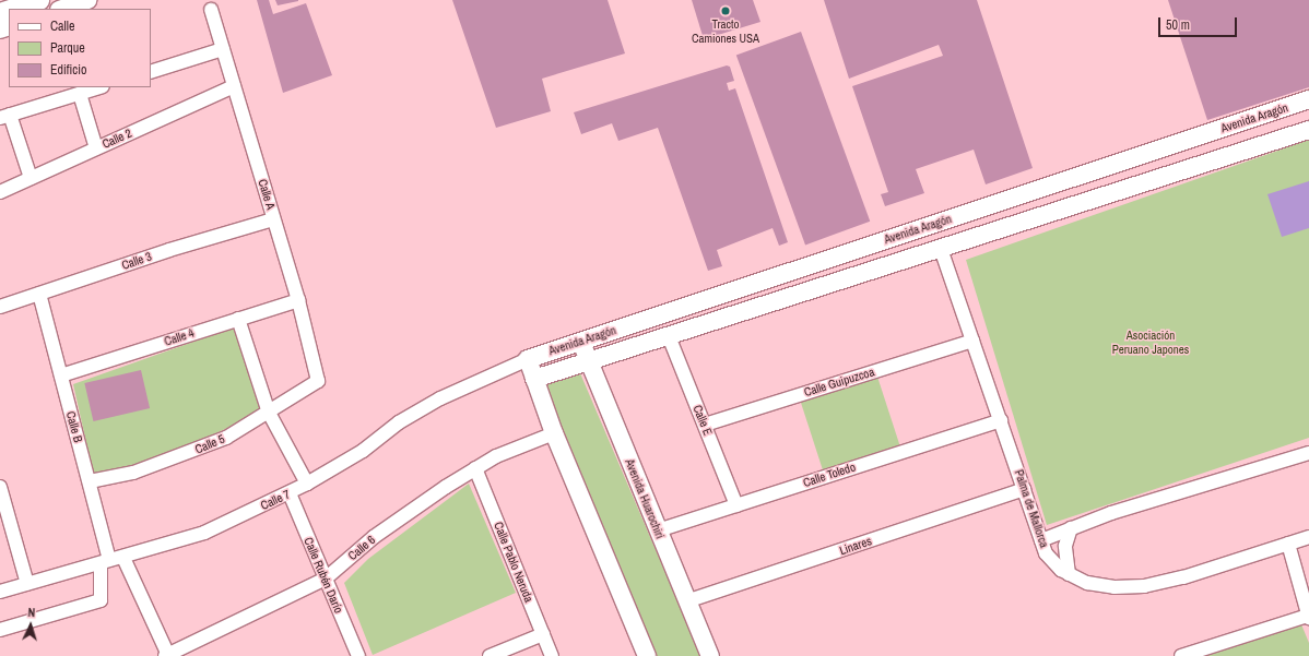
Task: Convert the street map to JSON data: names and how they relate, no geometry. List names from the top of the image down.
{
  "streets": {
    "street": [
      "Avenida Aragón",
      "Calle 2",
      "Calle A",
      "Calle 3",
      "Calle 4",
      "Calle Guipuzcoa",
      "Calle E",
      "Calle B",
      "Calle 5",
      "Calle Toledo",
      "Avenida Huarochirí",
      "Calle 7",
      "Palma de Mallorca",
      "Linares",
      "Calle 6",
      "Calle Pablo Neruda",
      "Calle Rubén Darío"
    ]
  },
  "crossings": [
    ["Avenida Aragón", "Calle E"],
    ["Avenida Aragón", "Avenida Huarochirí"],
    ["Avenida Aragón", "Calle 7"],
    ["Avenida Aragón", "Palma de Mallorca"],
    ["Calle 2", "Calle A"],
    ["Calle A", "Calle 3"],
    ["Calle A", "Calle 4"],
    ["Calle A", "Calle 5"],
    ["Calle 3", "Calle B"],
    ["Calle 4", "Calle B"],
    ["Calle Guipuzcoa", "Calle E"],
    ["Calle Guipuzcoa", "Palma de Mallorca"],
    ["Calle E", "Calle Toledo"],
    ["Calle B", "Calle 5"],
    ["Calle B", "Calle 7"],
    ["Calle Toledo", "Avenida Huarochirí"],
    ["Calle Toledo", "Palma de Mallorca"],
    ["Avenida Huarochirí", "Linares"],
    ["Calle 7", "Calle Rubén Darío"],
    ["Palma de Mallorca", "Linares"],
    ["Calle 6", "Calle Pablo Neruda"],
    ["Calle 6", "Calle Rubén Darío"]
  ],
  "parks": ["Asociación Peruano Japones"],
  "places": ["Tracto Camiones USA"],
  "legend": ["Calle", "Parque", "Edificio"],
  "scale_bar": "50 m",
  "north": "top"
}
